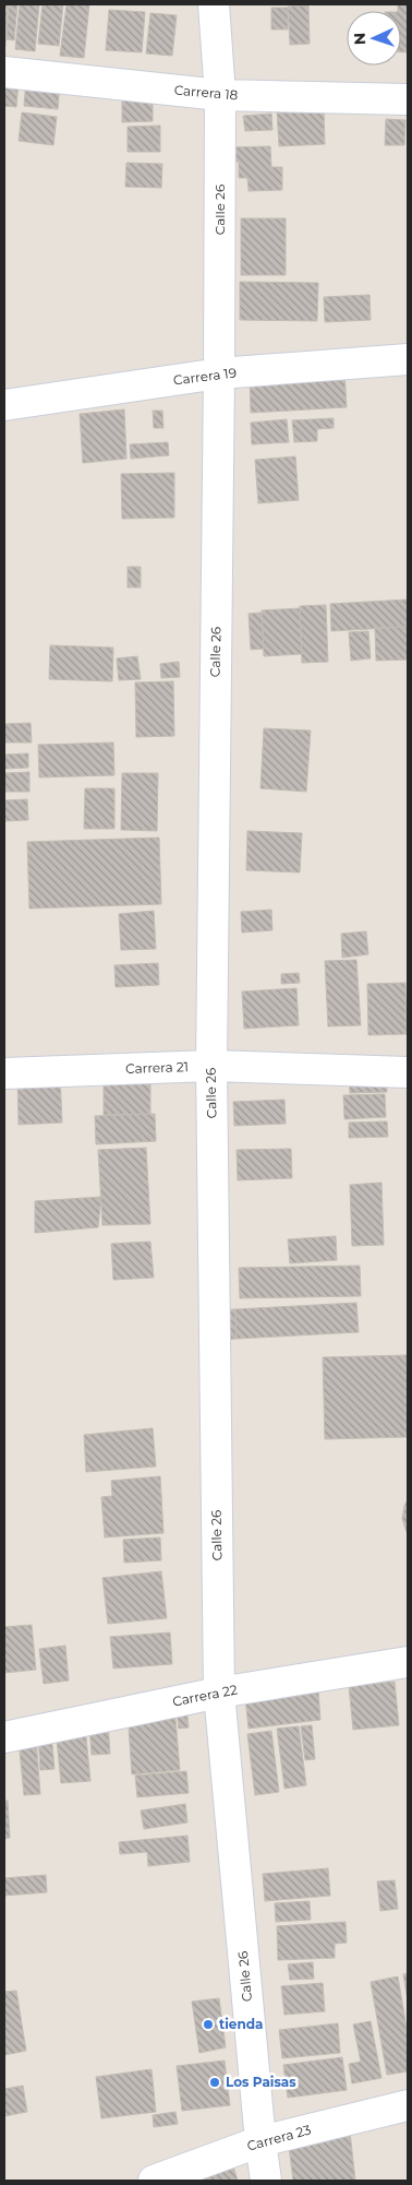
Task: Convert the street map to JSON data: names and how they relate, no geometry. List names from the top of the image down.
{
  "streets": {
    "street": [
      "Carrera 18",
      "Calle 26",
      "Carrera 19",
      "Carrera 21",
      "Carrera 22",
      "Carrera 23"
    ]
  },
  "crossings": [
    ["Carrera 18", "Calle 26"],
    ["Calle 26", "Carrera 19"],
    ["Calle 26", "Carrera 21"],
    ["Calle 26", "Carrera 22"],
    ["Calle 26", "Carrera 23"]
  ],
  "places": ["tienda", "Los Paisas"],
  "north": "left"
}
